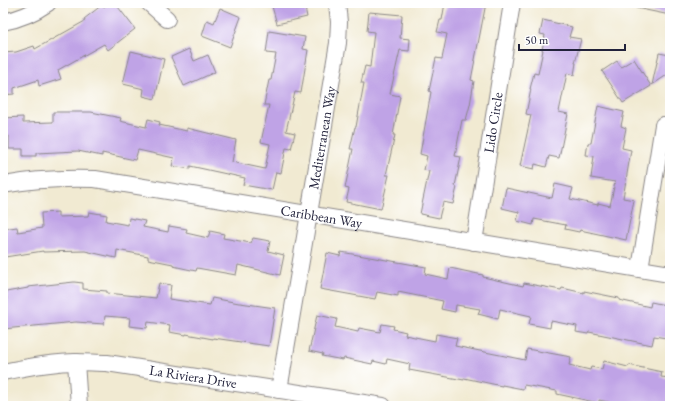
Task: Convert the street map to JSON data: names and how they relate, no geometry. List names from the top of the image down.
{
  "streets": {
    "street": [
      "Lido Circle",
      "Mediterranean Way",
      "Caribbean Way",
      "La Riviera Drive"
    ]
  },
  "crossings": [
    ["Lido Circle", "Caribbean Way"],
    ["Mediterranean Way", "Caribbean Way"],
    ["Mediterranean Way", "La Riviera Drive"]
  ],
  "scale_bar": "50 m"
}
